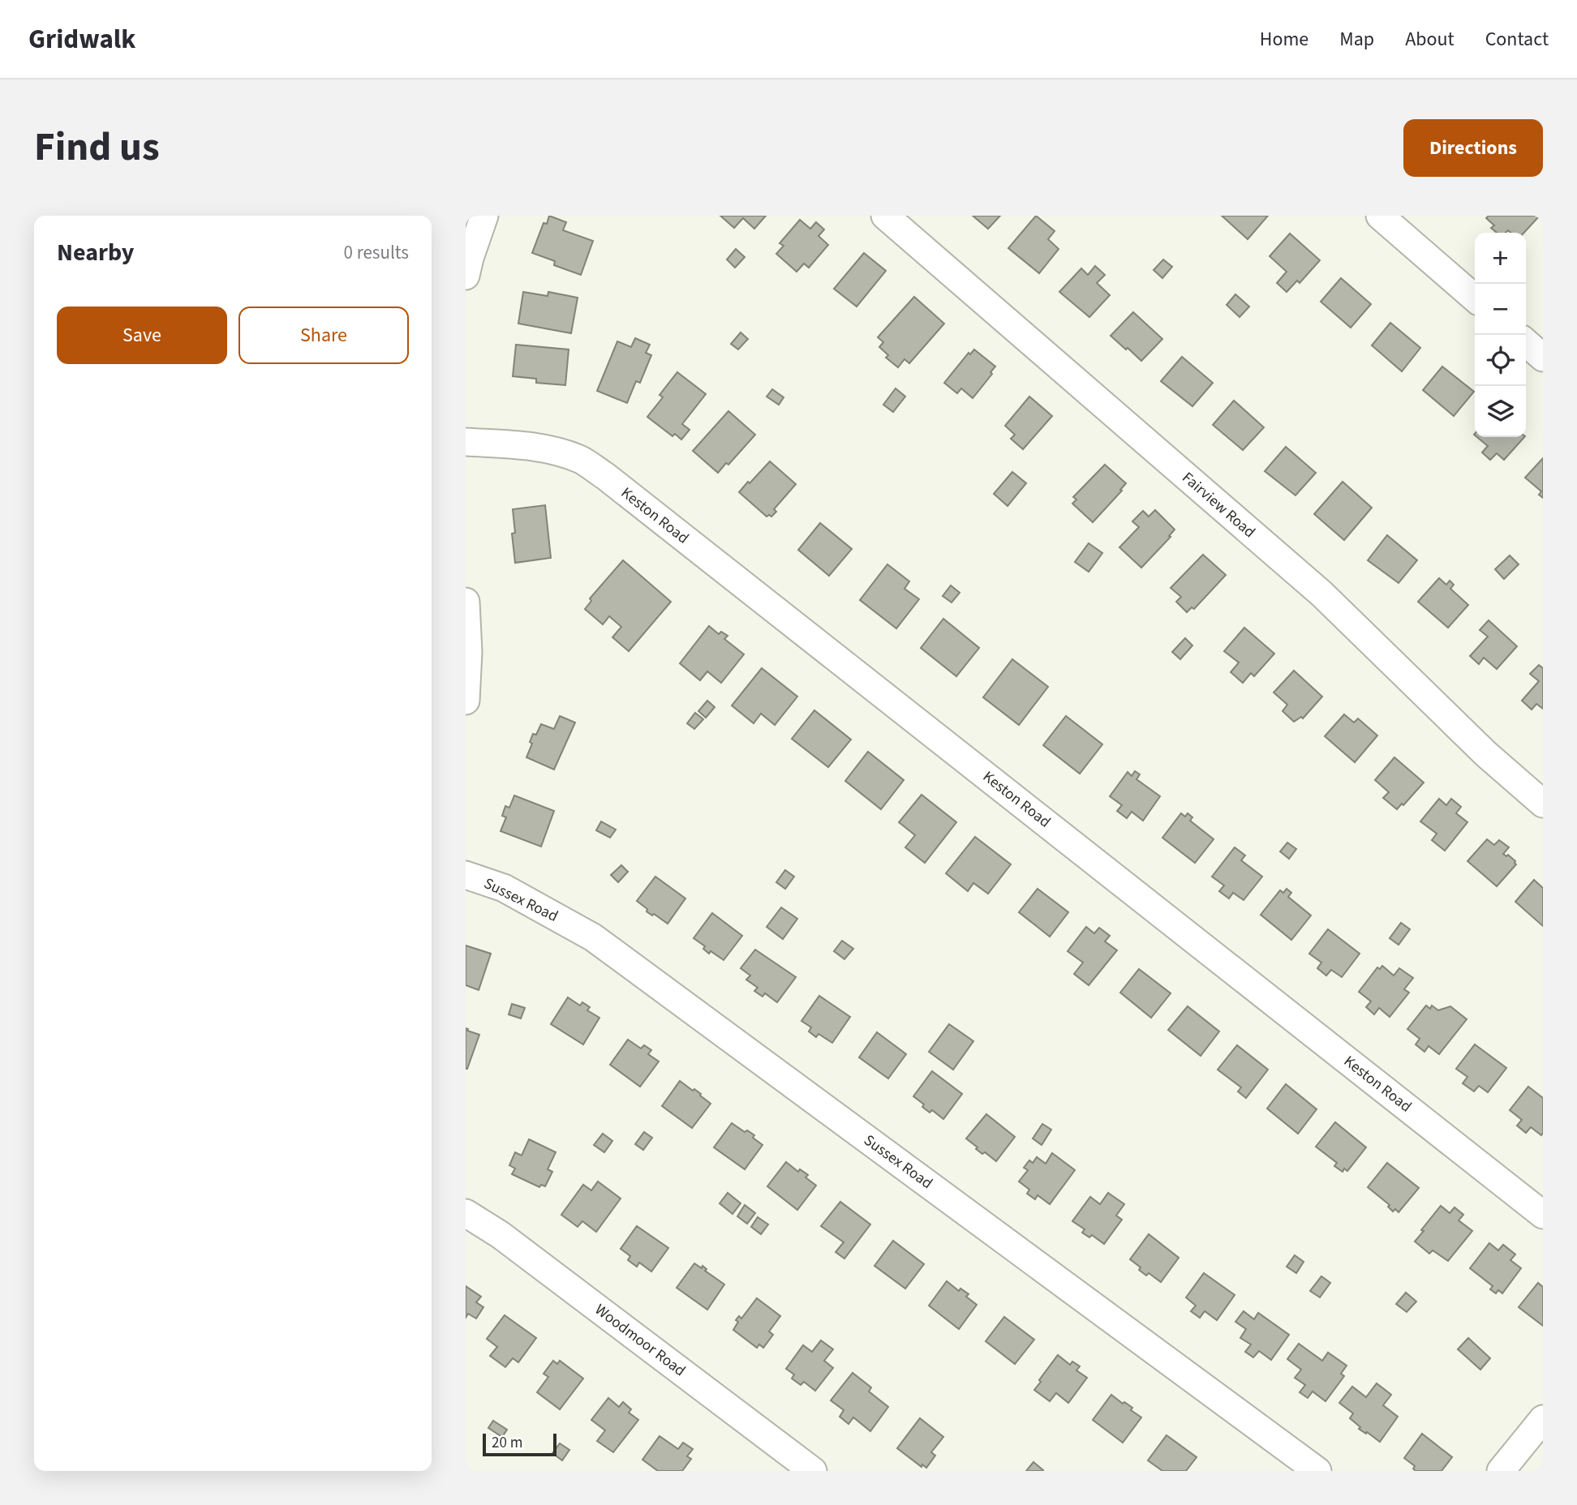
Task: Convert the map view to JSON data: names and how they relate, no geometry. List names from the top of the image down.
{
  "streets": {
    "street": [
      "Fairview Road",
      "Keston Road",
      "Sussex Road",
      "Woodmoor Road"
    ]
  },
  "scale_bar": "20 m",
  "page": {
    "header": "Gridwalk",
    "nav": [
      "Home",
      "Map",
      "About",
      "Contact"
    ],
    "title": "Find us",
    "buttons": [
      "Directions",
      ["Save", "Share"]
    ],
    "heading": ["Nearby", "0 results"],
    "map_buttons": ["+", "−"],
    "scale": "20 m"
  }
}
